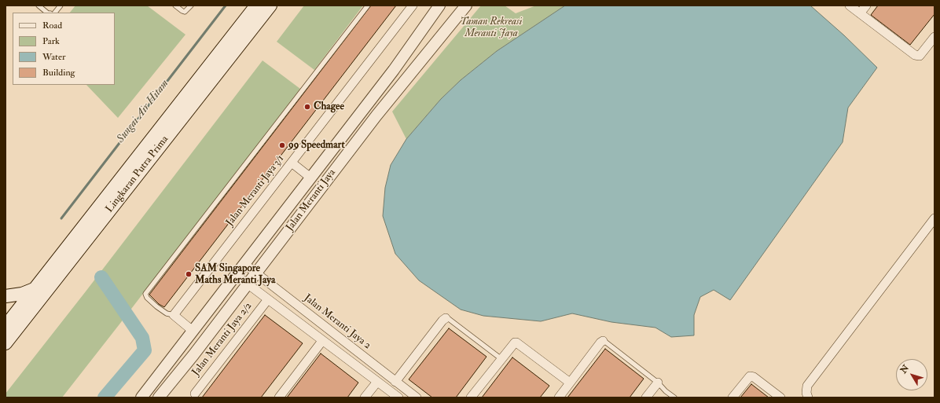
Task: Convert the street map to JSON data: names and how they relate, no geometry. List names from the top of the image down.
{
  "streets": {
    "main road": ["Lingkaran Putra Prima"],
    "street": [
      "Jalan Meranti Jaya 3/1",
      "Jalan Meranti Jaya",
      "Jalan Meranti Jaya 2",
      "Jalan Meranti Jaya 2/2"
    ]
  },
  "crossings": [
    ["Jalan Meranti Jaya", "Jalan Meranti Jaya 2"]
  ],
  "water": ["Sungai Air Hitam"],
  "parks": ["Taman Rekreasi Meranti Jaya"],
  "places": ["Chagee", "99 Speedmart", "SAM Singapore Maths Meranti Jaya"],
  "legend": [
    "Road",
    "Park",
    "Water",
    "Building"
  ],
  "north": "top left"
}
